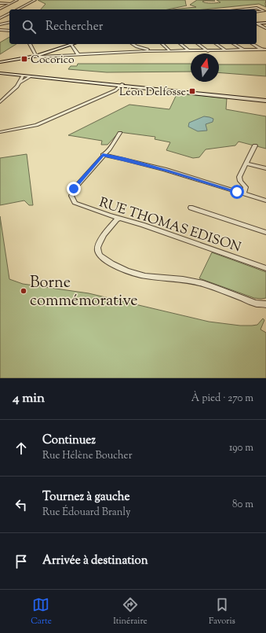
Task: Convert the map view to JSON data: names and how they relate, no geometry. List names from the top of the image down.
{
  "streets": {
    "street": ["RUE THOMAS EDISON"]
  },
  "places": {
    "transit": ["Cocorico", "Léon Delfosse"],
    "other": ["Borne commémorative"]
  },
  "north": "top",
  "page": {
    "search": "Rechercher",
    "heading": ["4 min", "À pied · 270 m"],
    "list": [
      ["Continuez", "Rue Hélène Boucher", "190 m"],
      ["Tournez à gauche", "Rue Édouard Branly", "80 m"],
      "Arrivée à destination"
    ],
    "nav": ["Carte", "Itinéraire", "Favoris"]
  }
}
